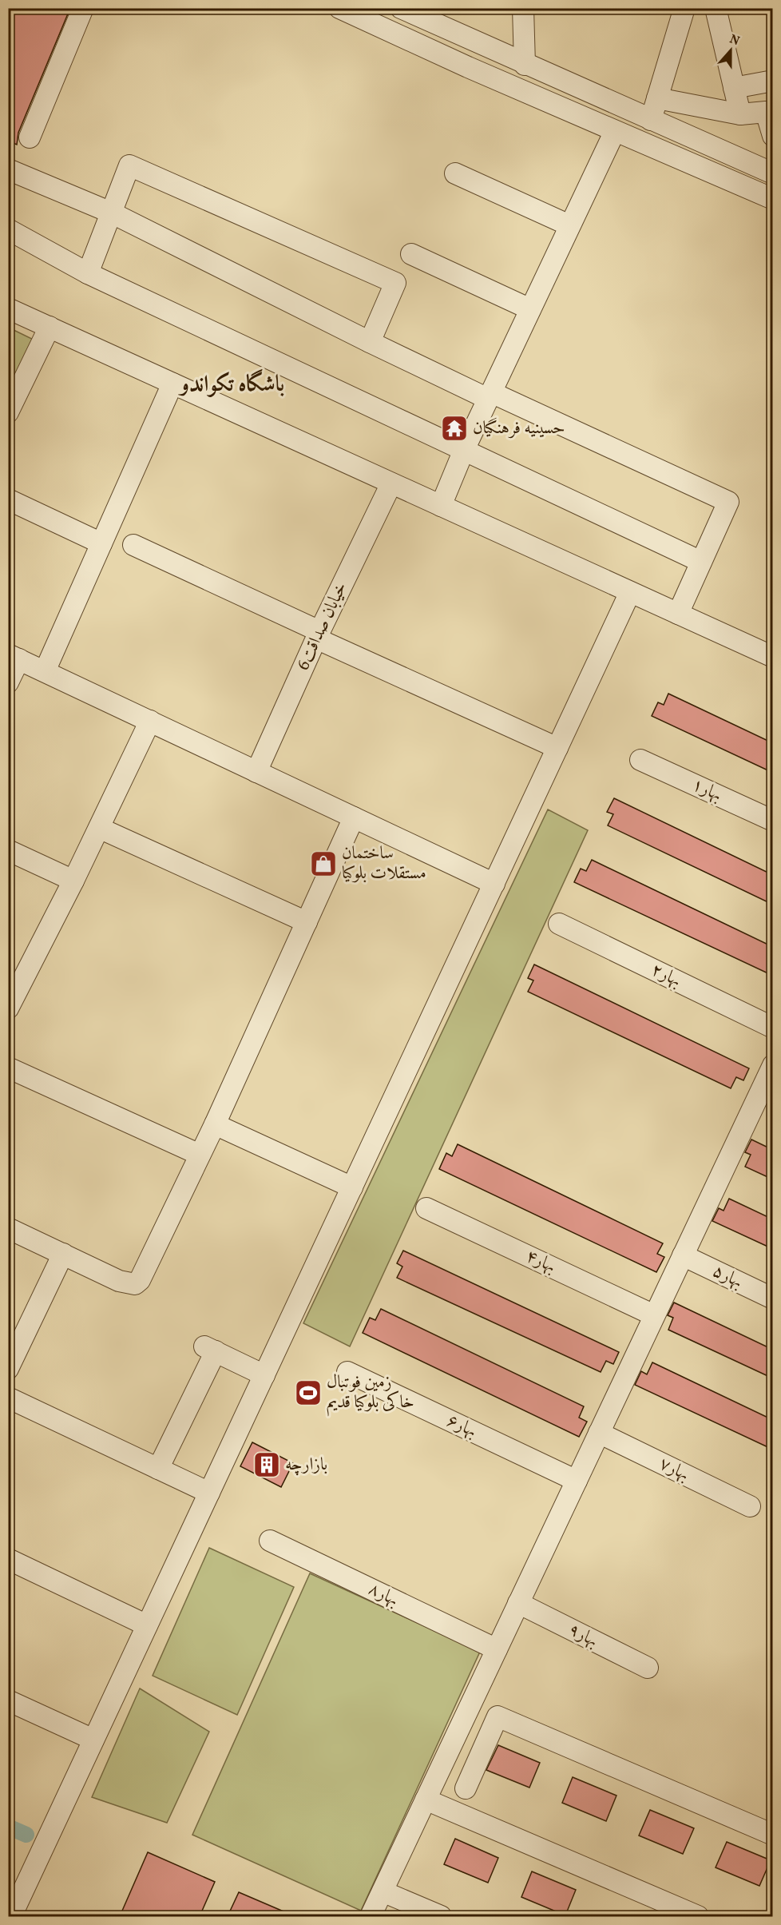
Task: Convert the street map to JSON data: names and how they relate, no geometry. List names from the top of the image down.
{
  "streets": {
    "street": [
      "خیابان صداقت6",
      "بهار۱",
      "بهار۲",
      "بهار۴",
      "بهار۵",
      "بهار۶",
      "بهار۷",
      "بهار۸",
      "بهار۹"
    ]
  },
  "districts": ["باشگاه تکواندو"],
  "places": {
    "temple": ["حسینیه فرهنگیان"],
    "shop": ["ساختمان مستقلات بلوکیا"],
    "sports": ["زمین فوتبال خاکی بلوکیا قدیم"],
    "building": ["بازارچه"]
  },
  "north": "top"
}
